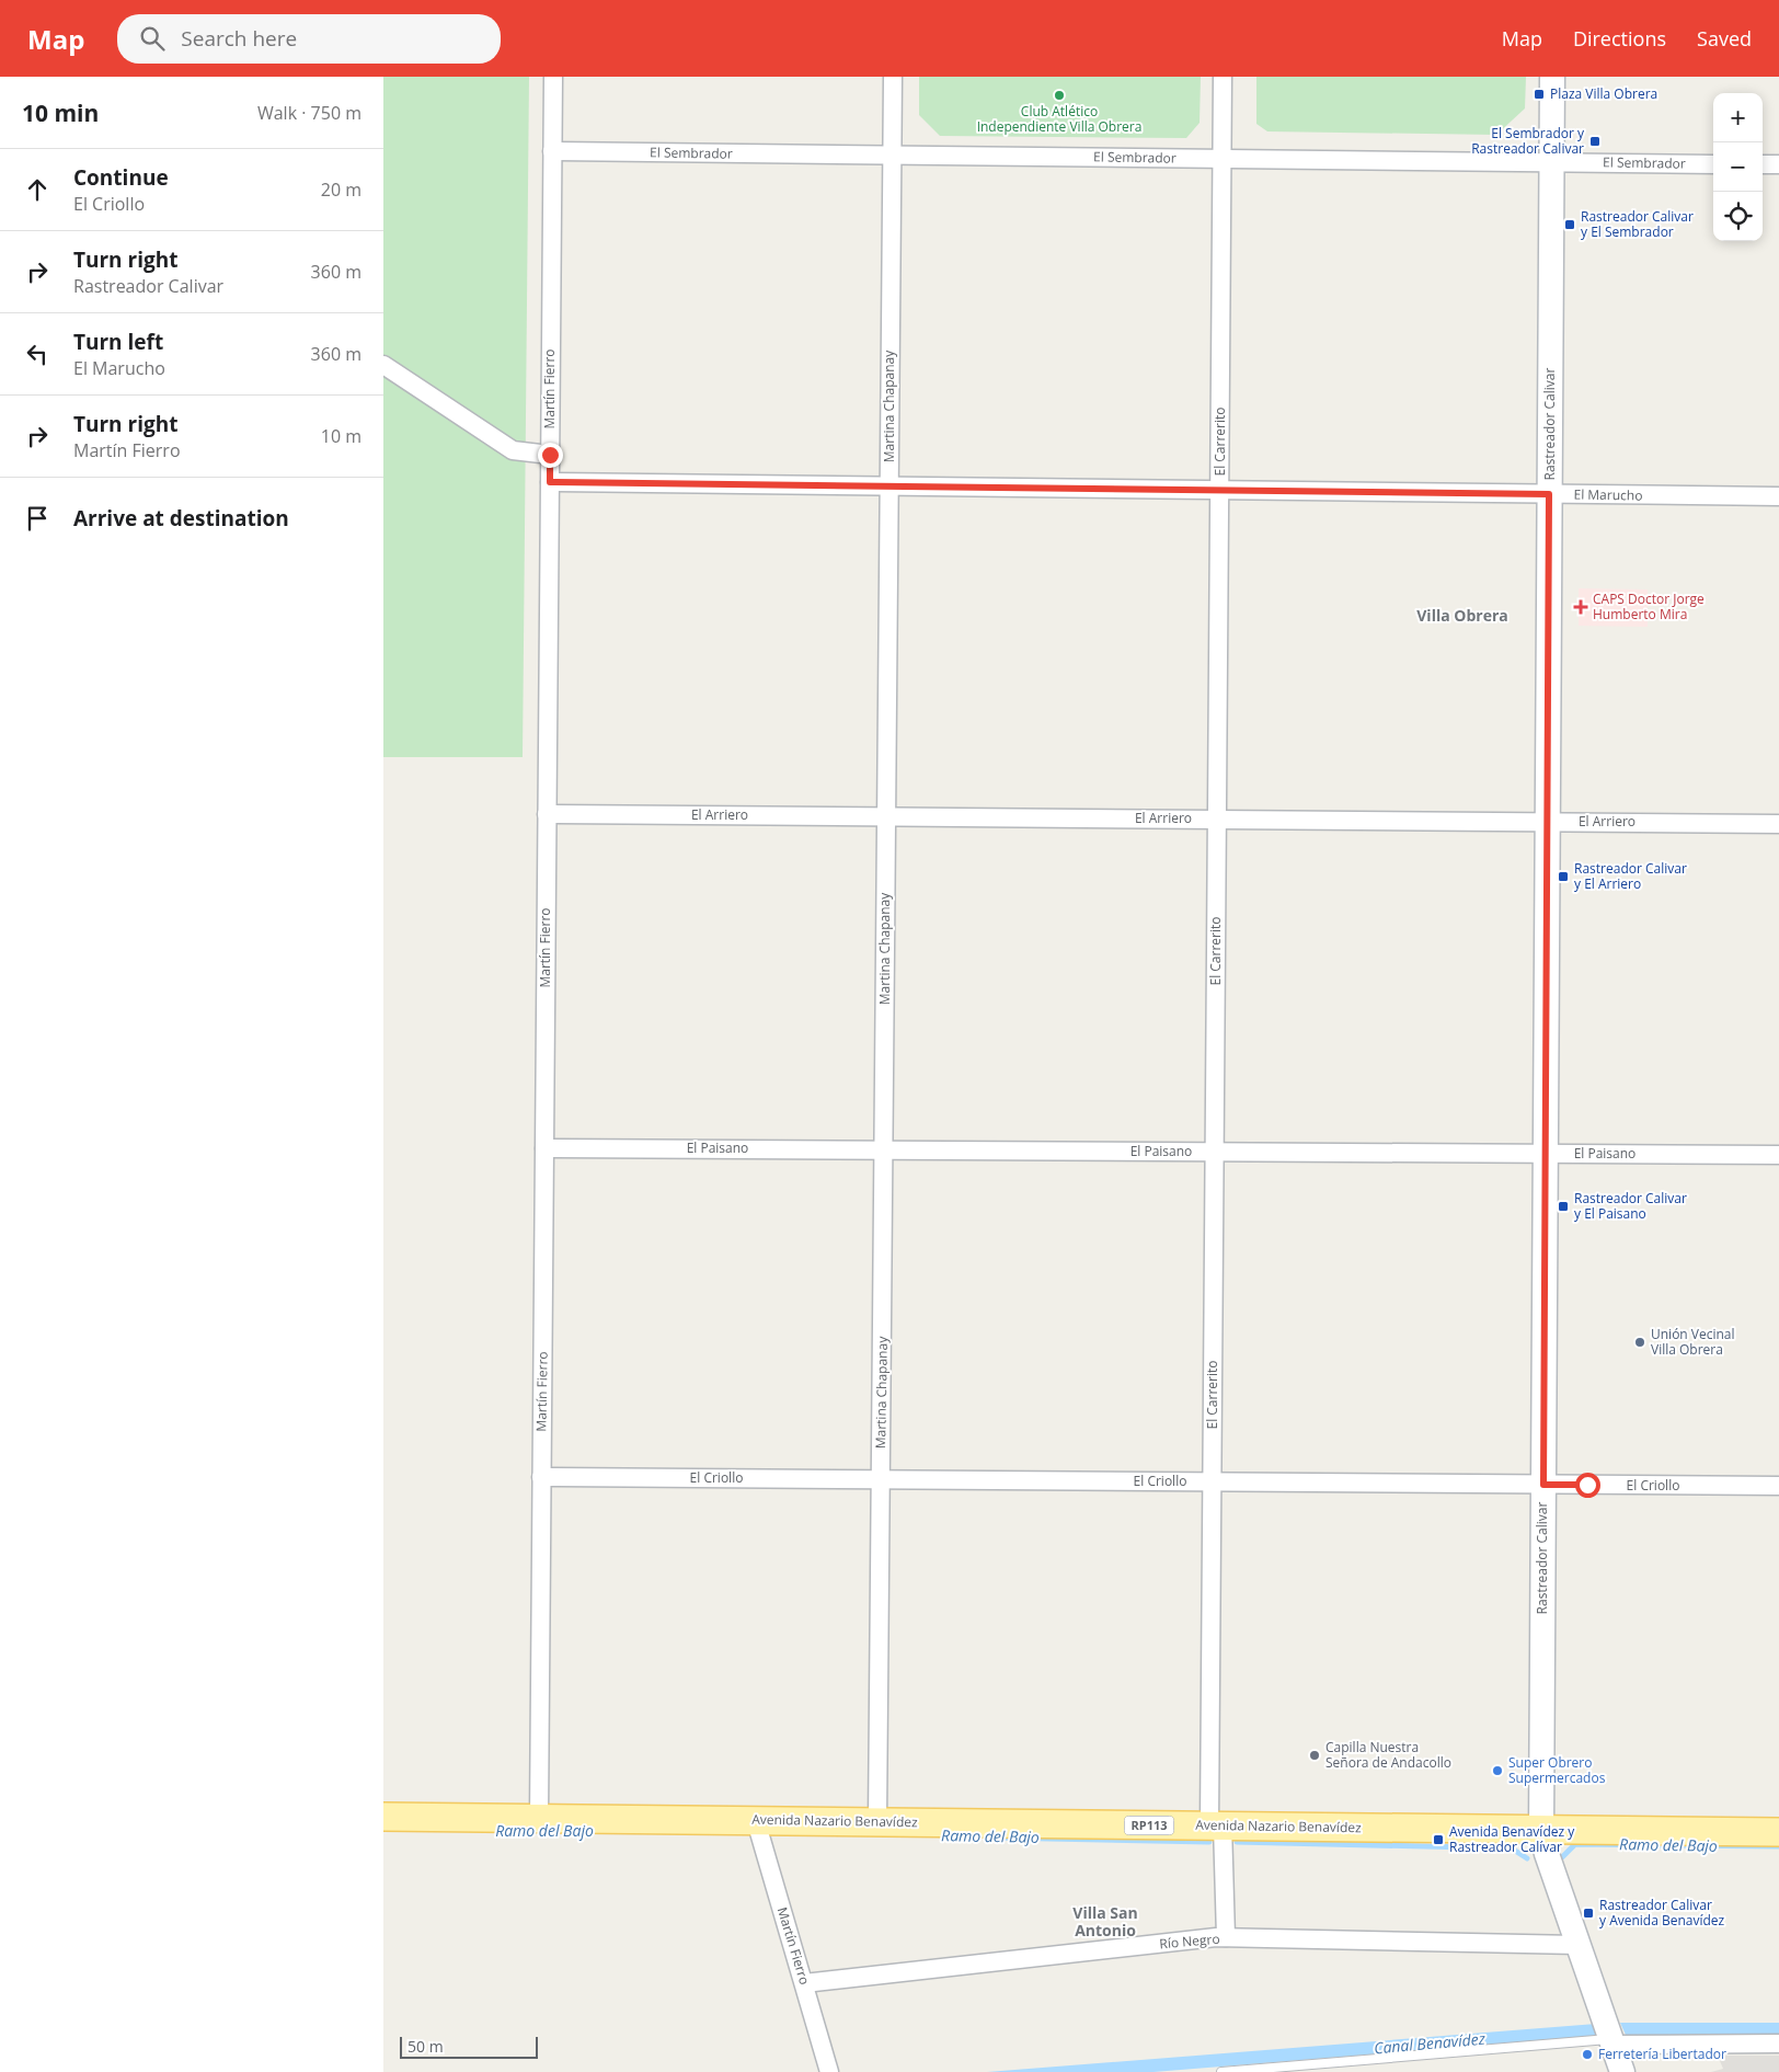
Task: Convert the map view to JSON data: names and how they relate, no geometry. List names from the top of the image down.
{
  "streets": {
    "main road": ["Rastreador Calivar", "Avenida Nazario Benavídez", "RP113"],
    "street": [
      "El Sembrador",
      "Martín Fierro",
      "Martina Chapanay",
      "El Carrerito",
      "El Marucho",
      "El Arriero",
      "El Paisano",
      "El Criollo",
      "Río Negro"
    ]
  },
  "crossings": [
    ["El Sembrador", "Martín Fierro"],
    ["El Sembrador", "Martina Chapanay"],
    ["El Sembrador", "Rastreador Calivar"],
    ["El Sembrador", "El Carrerito"],
    ["Martín Fierro", "El Marucho"],
    ["Martín Fierro", "El Arriero"],
    ["Martín Fierro", "El Paisano"],
    ["Martín Fierro", "El Criollo"],
    ["Martín Fierro", "Avenida Nazario Benavídez"],
    ["Martín Fierro", "Río Negro"],
    ["Martina Chapanay", "El Marucho"],
    ["Martina Chapanay", "El Arriero"],
    ["Martina Chapanay", "El Paisano"],
    ["Martina Chapanay", "El Criollo"],
    ["Martina Chapanay", "Avenida Nazario Benavídez"],
    ["Rastreador Calivar", "El Marucho"],
    ["Rastreador Calivar", "El Arriero"],
    ["Rastreador Calivar", "El Paisano"],
    ["Rastreador Calivar", "El Criollo"],
    ["Rastreador Calivar", "Avenida Nazario Benavídez"],
    ["Rastreador Calivar", "Río Negro"],
    ["El Carrerito", "El Marucho"],
    ["El Carrerito", "El Arriero"],
    ["El Carrerito", "El Paisano"],
    ["El Carrerito", "El Criollo"],
    ["El Carrerito", "Avenida Nazario Benavídez"],
    ["El Carrerito", "Río Negro"]
  ],
  "districts": ["Villa Obrera", "Villa San Antonio"],
  "water": ["Ramo del Bajo", "Canal Benavídez"],
  "places": {
    "transit": [
      "Plaza Villa Obrera",
      "El Sembrador y Rastreador Calivar",
      "Rastreador Calivar y El Sembrador",
      "Rastreador Calivar y El Arriero",
      "Rastreador Calivar y El Paisano",
      "Avenida Benavídez y Rastreador Calívar",
      "Rastreador Calivar y Avenida Benavídez"
    ],
    "other": [
      "Club Atlético Independiente Villa Obrera",
      "Unión Vecinal Villa Obrera",
      "Capilla Nuestra Señora de Andacollo",
      "Super Obrero Supermercados",
      "Ferretería Libertador"
    ],
    "health": ["CAPS Doctor Jorge Humberto Mira"]
  },
  "scale_bar": "50 m",
  "page": {
    "header": "Map",
    "search": "Search here",
    "nav": ["Map", "Directions", "Saved"],
    "heading": ["10 min", "Walk · 750 m"],
    "map_buttons": ["+", "−"],
    "list": [
      ["Continue", "El Criollo", "20 m"],
      ["Turn right", "Rastreador Calivar", "360 m"],
      ["Turn left", "El Marucho", "360 m"],
      ["Turn right", "Martín Fierro", "10 m"],
      "Arrive at destination"
    ],
    "scale": "50 m"
  }
}
